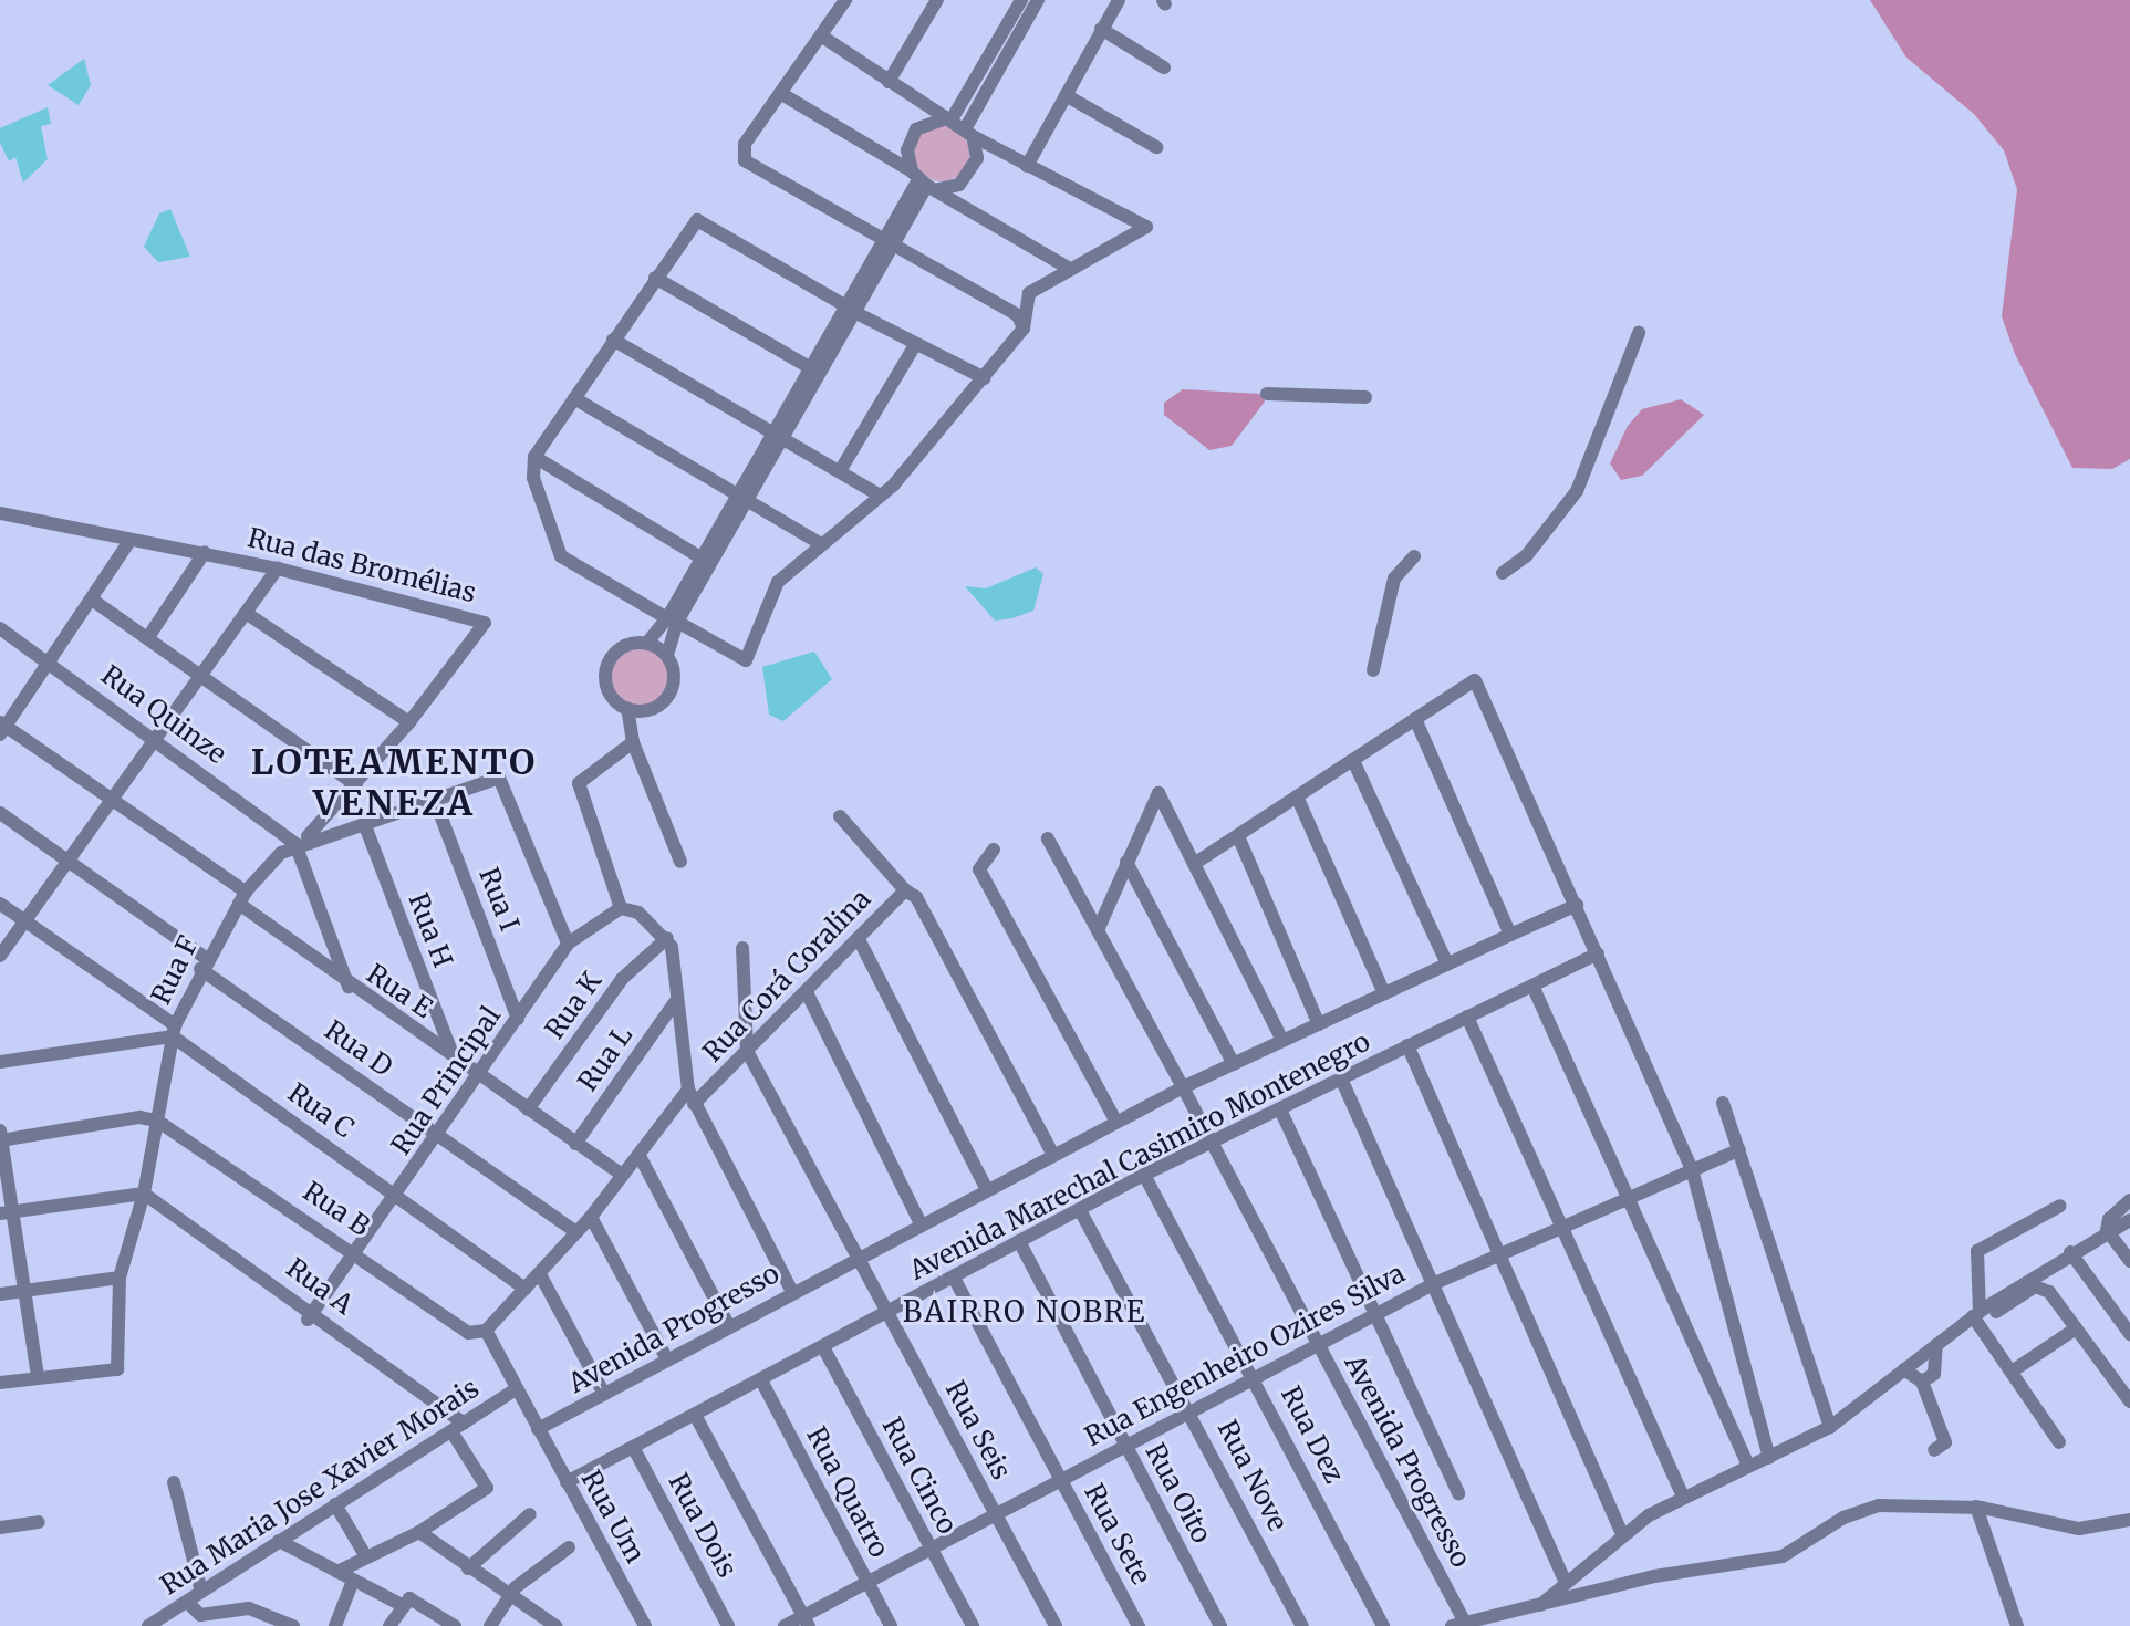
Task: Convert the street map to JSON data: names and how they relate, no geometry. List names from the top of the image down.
{
  "streets": {
    "street": [
      "Rua das Bromélias",
      "Rua Quinze",
      "Rua I",
      "Rua H",
      "Rua F",
      "Rua Corá Coralina",
      "Rua E",
      "Rua K",
      "Rua D",
      "Rua L",
      "Rua Principal",
      "Rua C",
      "Avenida Marechal Casimiro Montenegro",
      "Rua B",
      "Rua A",
      "Avenida Progresso",
      "Rua Engenheiro Ozires Silva",
      "Rua Seis",
      "Rua Dez",
      "Rua Cinco",
      "Rua Nove",
      "Rua Maria Jose Xavier Morais",
      "Rua Quatro",
      "Rua Oito",
      "Rua Um",
      "Rua Dois",
      "Rua Sete"
    ]
  },
  "crossings": [
    ["Rua das Bromélias", "Rua Quinze"],
    ["Rua das Bromélias", "Rua F"],
    ["Rua Quinze", "Rua F"],
    ["Rua I", "Rua F"],
    ["Rua I", "Rua Principal"],
    ["Rua H", "Rua F"],
    ["Rua H", "Rua E"],
    ["Rua F", "Rua E"],
    ["Rua F", "Rua D"],
    ["Rua F", "Rua Principal"],
    ["Rua F", "Rua C"],
    ["Rua F", "Rua B"],
    ["Rua F", "Rua A"],
    ["Rua Corá Coralina", "Rua Seis"],
    ["Rua E", "Rua K"],
    ["Rua E", "Rua L"],
    ["Rua E", "Rua Principal"],
    ["Rua D", "Rua Principal"],
    ["Rua Principal", "Rua C"],
    ["Rua Principal", "Rua B"],
    ["Rua Principal", "Rua A"],
    ["Avenida Marechal Casimiro Montenegro", "Avenida Progresso"],
    ["Avenida Marechal Casimiro Montenegro", "Rua Seis"],
    ["Avenida Marechal Casimiro Montenegro", "Rua Dez"],
    ["Avenida Marechal Casimiro Montenegro", "Rua Cinco"],
    ["Avenida Marechal Casimiro Montenegro", "Rua Nove"],
    ["Avenida Marechal Casimiro Montenegro", "Rua Quatro"],
    ["Avenida Marechal Casimiro Montenegro", "Rua Oito"],
    ["Avenida Marechal Casimiro Montenegro", "Rua Um"],
    ["Avenida Marechal Casimiro Montenegro", "Rua Dois"],
    ["Avenida Marechal Casimiro Montenegro", "Rua Sete"],
    ["Rua A", "Rua Maria Jose Xavier Morais"],
    ["Avenida Progresso", "Rua Engenheiro Ozires Silva"],
    ["Avenida Progresso", "Rua Seis"],
    ["Avenida Progresso", "Rua Um"],
    ["Rua Engenheiro Ozires Silva", "Rua Seis"],
    ["Rua Engenheiro Ozires Silva", "Rua Dez"],
    ["Rua Engenheiro Ozires Silva", "Rua Cinco"],
    ["Rua Engenheiro Ozires Silva", "Rua Nove"],
    ["Rua Engenheiro Ozires Silva", "Rua Quatro"],
    ["Rua Engenheiro Ozires Silva", "Rua Oito"],
    ["Rua Engenheiro Ozires Silva", "Rua Sete"],
    ["Rua Maria Jose Xavier Morais", "Rua Um"]
  ],
  "districts": ["LOTEAMENTO VENEZA", "BAIRRO NOBRE"]
}
